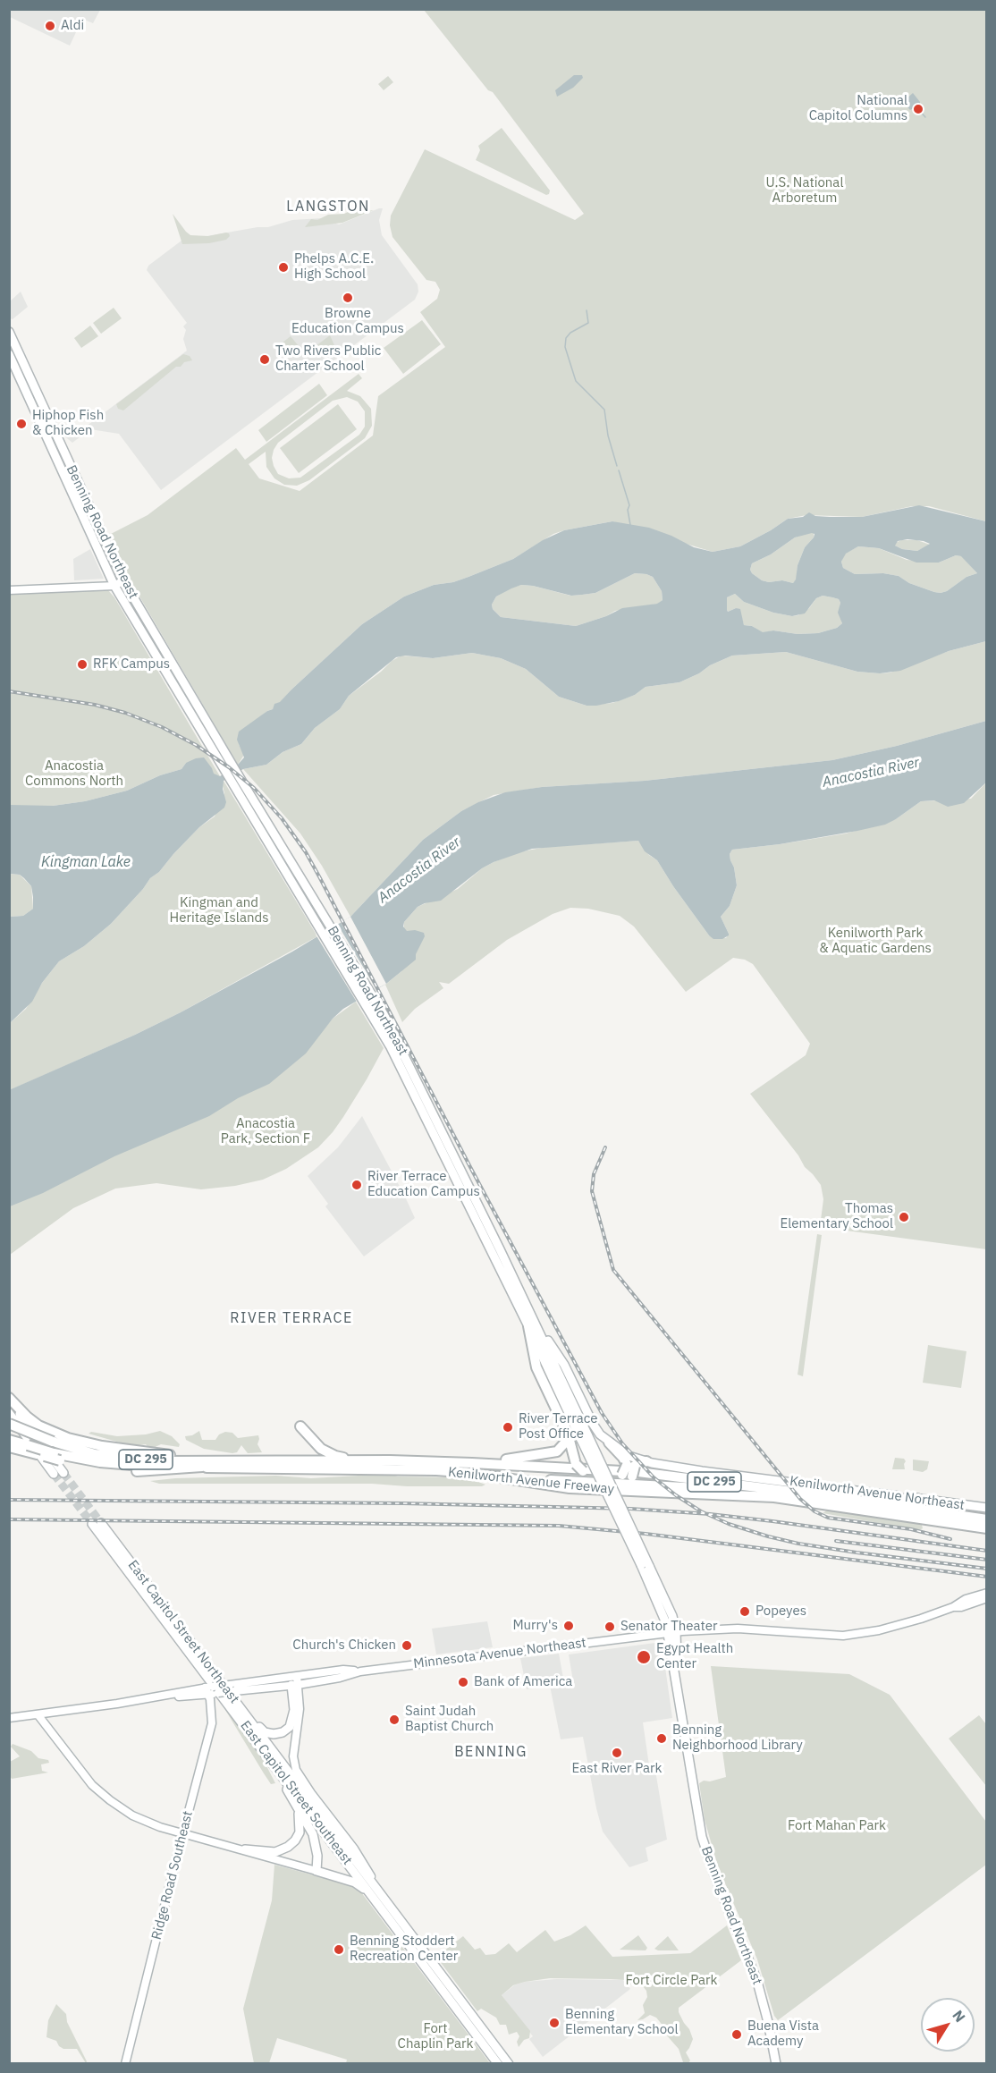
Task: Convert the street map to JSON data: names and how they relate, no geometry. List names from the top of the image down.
{
  "streets": {
    "highway": ["DC 295", "Kenilworth Avenue Freeway"],
    "main road": [
      "Benning Road Northeast",
      "Kenilworth Avenue Northeast",
      "East Capitol Street Northeast",
      "Minnesota Avenue Northeast",
      "East Capitol Street Southeast",
      "Ridge Road Southeast"
    ]
  },
  "crossings": [
    ["Benning Road Northeast", "Kenilworth Avenue Northeast"],
    ["Benning Road Northeast", "Minnesota Avenue Northeast"],
    ["DC 295", "Kenilworth Avenue Freeway"],
    ["East Capitol Street Northeast", "Minnesota Avenue Northeast"],
    ["East Capitol Street Northeast", "East Capitol Street Southeast"],
    ["Minnesota Avenue Northeast", "Ridge Road Southeast"]
  ],
  "districts": ["LANGSTON", "RIVER TERRACE", "BENNING"],
  "water": ["Anacostia River", "Kingman Lake"],
  "parks": [
    "U.S. National Arboretum",
    "Anacostia Commons North",
    "Kingman and Heritage Islands",
    "Kenilworth Park & Aquatic Gardens",
    "Anacostia Park, Section F",
    "Fort Mahan Park",
    "Fort Circle Park",
    "Fort Chaplin Park"
  ],
  "places": [
    "Aldi",
    "National Capitol Columns",
    "Phelps A.C.E. High School",
    "Browne Education Campus",
    "Two Rivers Public Charter School",
    "Hiphop Fish & Chicken",
    "RFK Campus",
    "River Terrace Education Campus",
    "Thomas Elementary School",
    "River Terrace Post Office",
    "Popeyes",
    "Murry's",
    "Senator Theater",
    "Church's Chicken",
    "Egypt Health Center",
    "Bank of America",
    "Saint Judah Baptist Church",
    "Benning Neighborhood Library",
    "East River Park",
    "Benning Stoddert Recreation Center",
    "Benning Elementary School",
    "Buena Vista Academy"
  ],
  "north": "top right"
}
